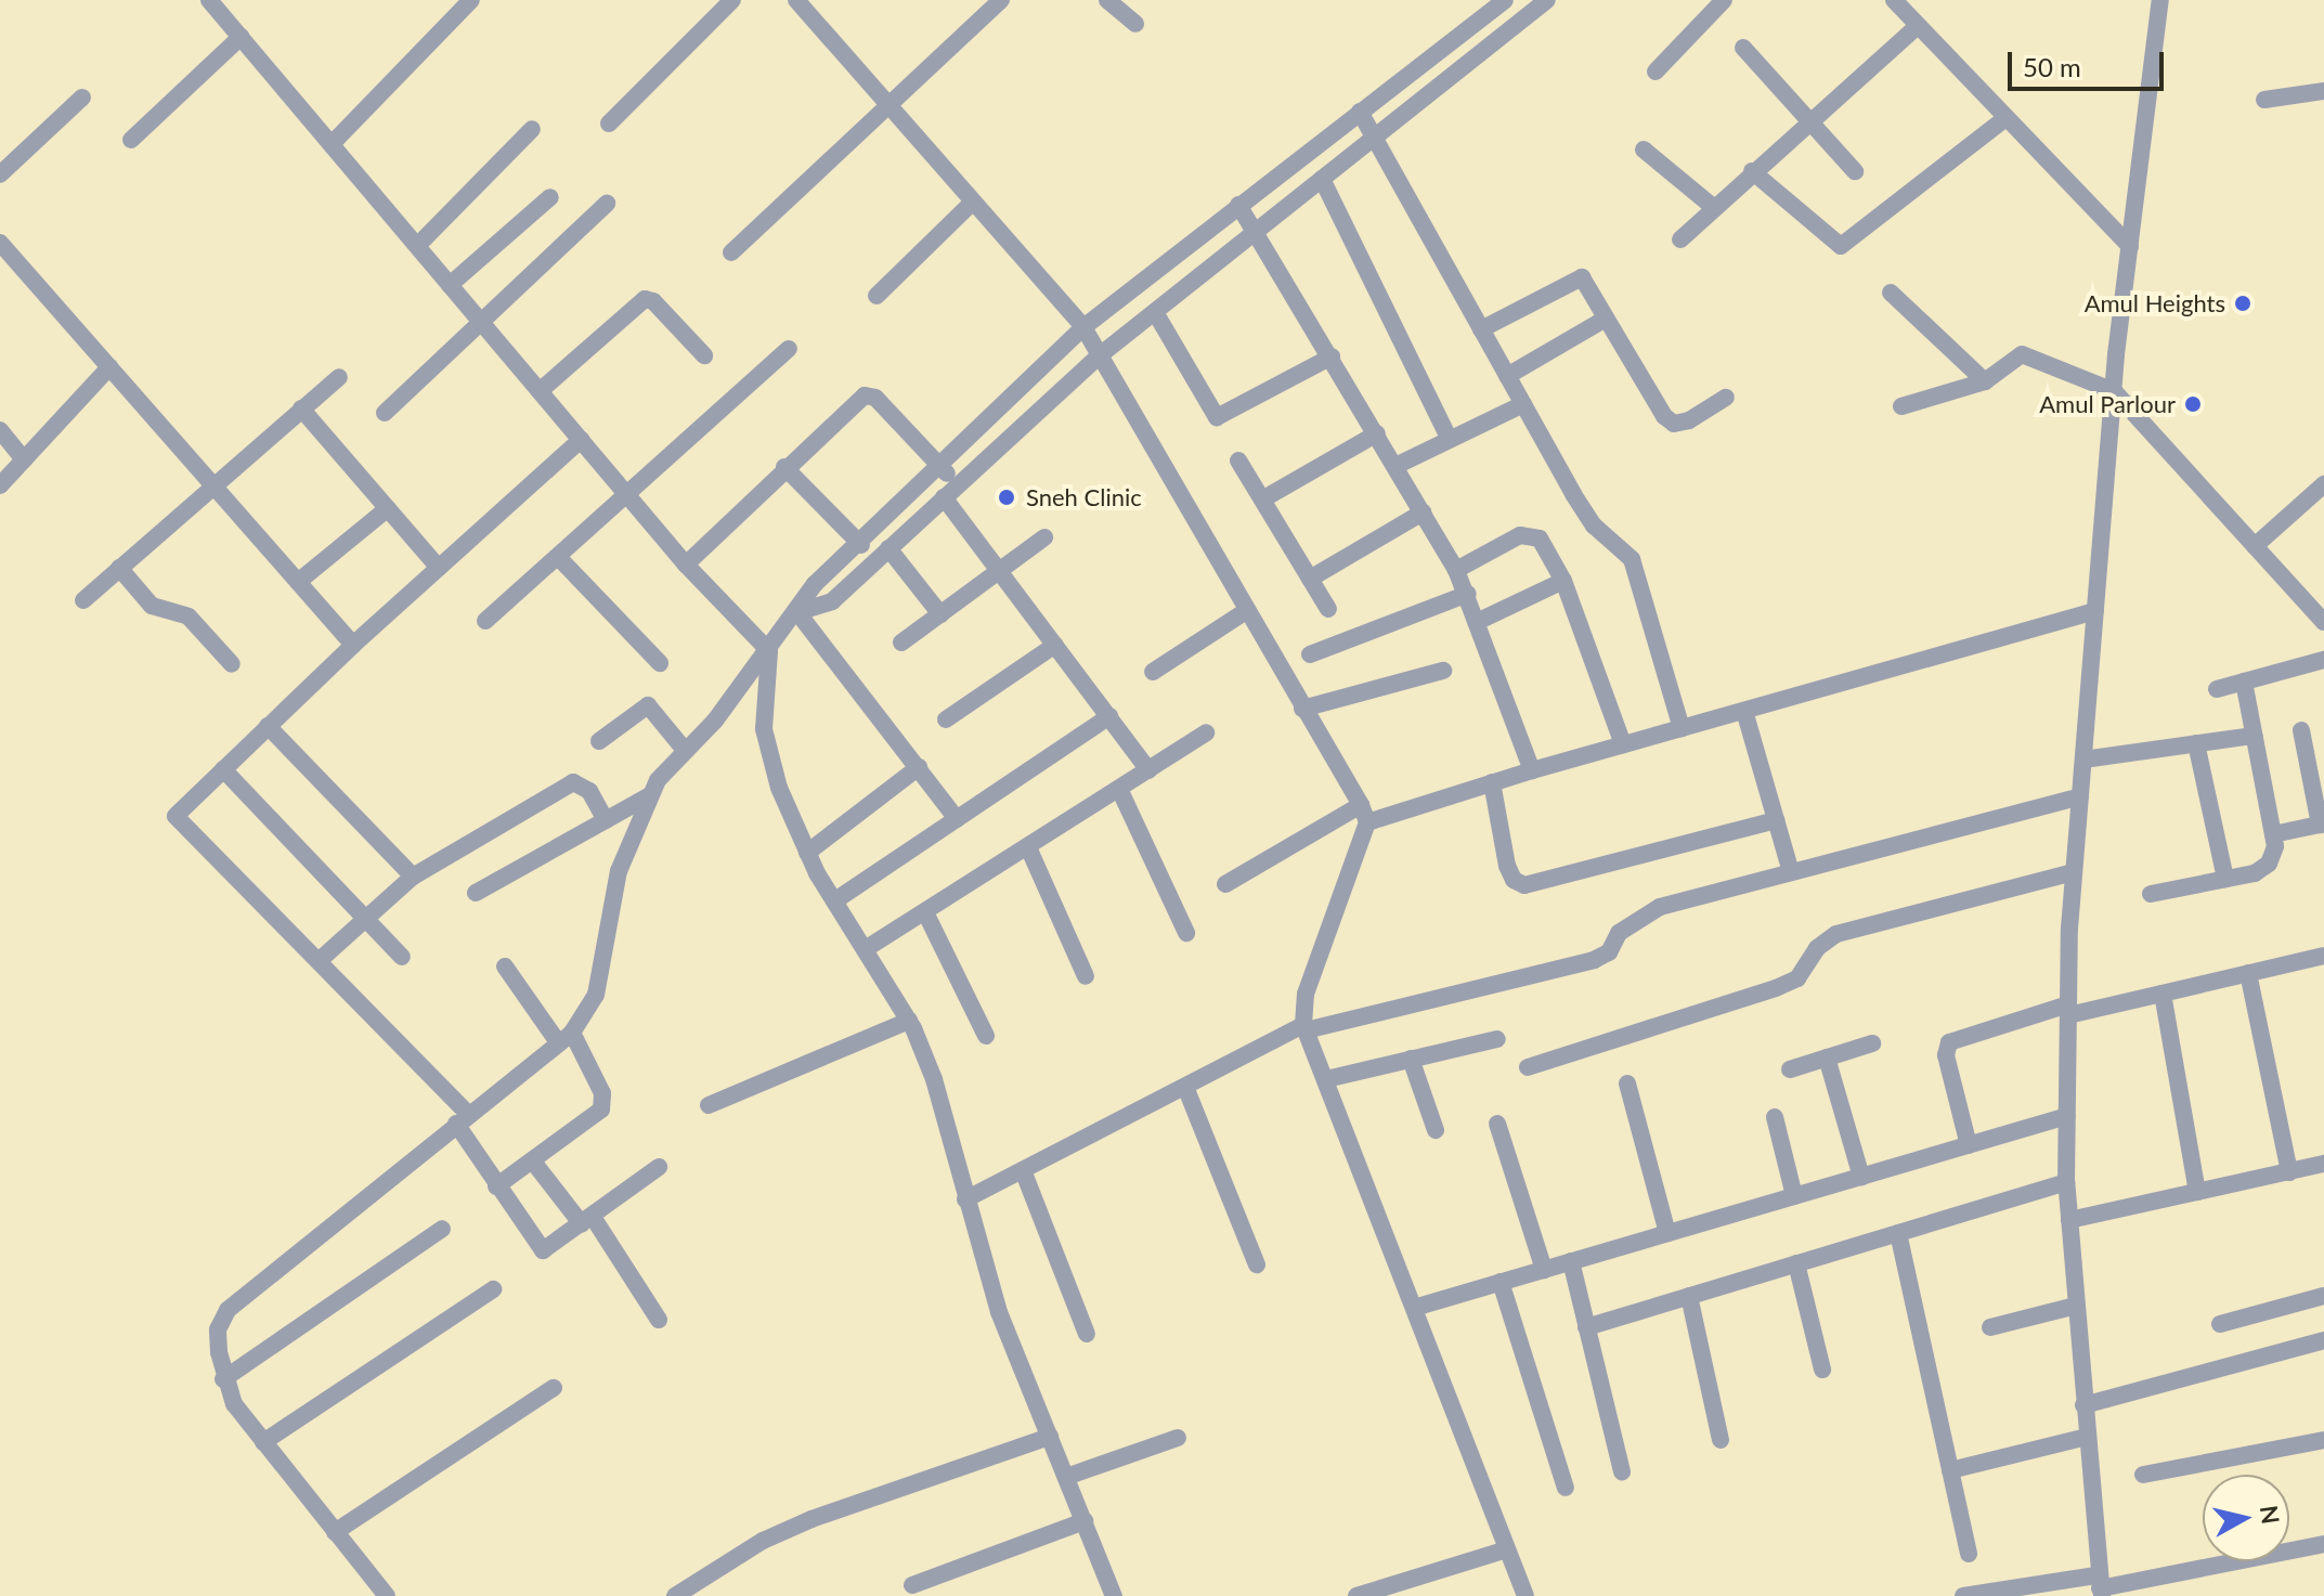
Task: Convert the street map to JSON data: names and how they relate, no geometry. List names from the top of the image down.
{
  "places": ["Amul Heights", "Amul Parlour", "Sneh Clinic"],
  "scale_bar": "50 m",
  "north": "right"
}
